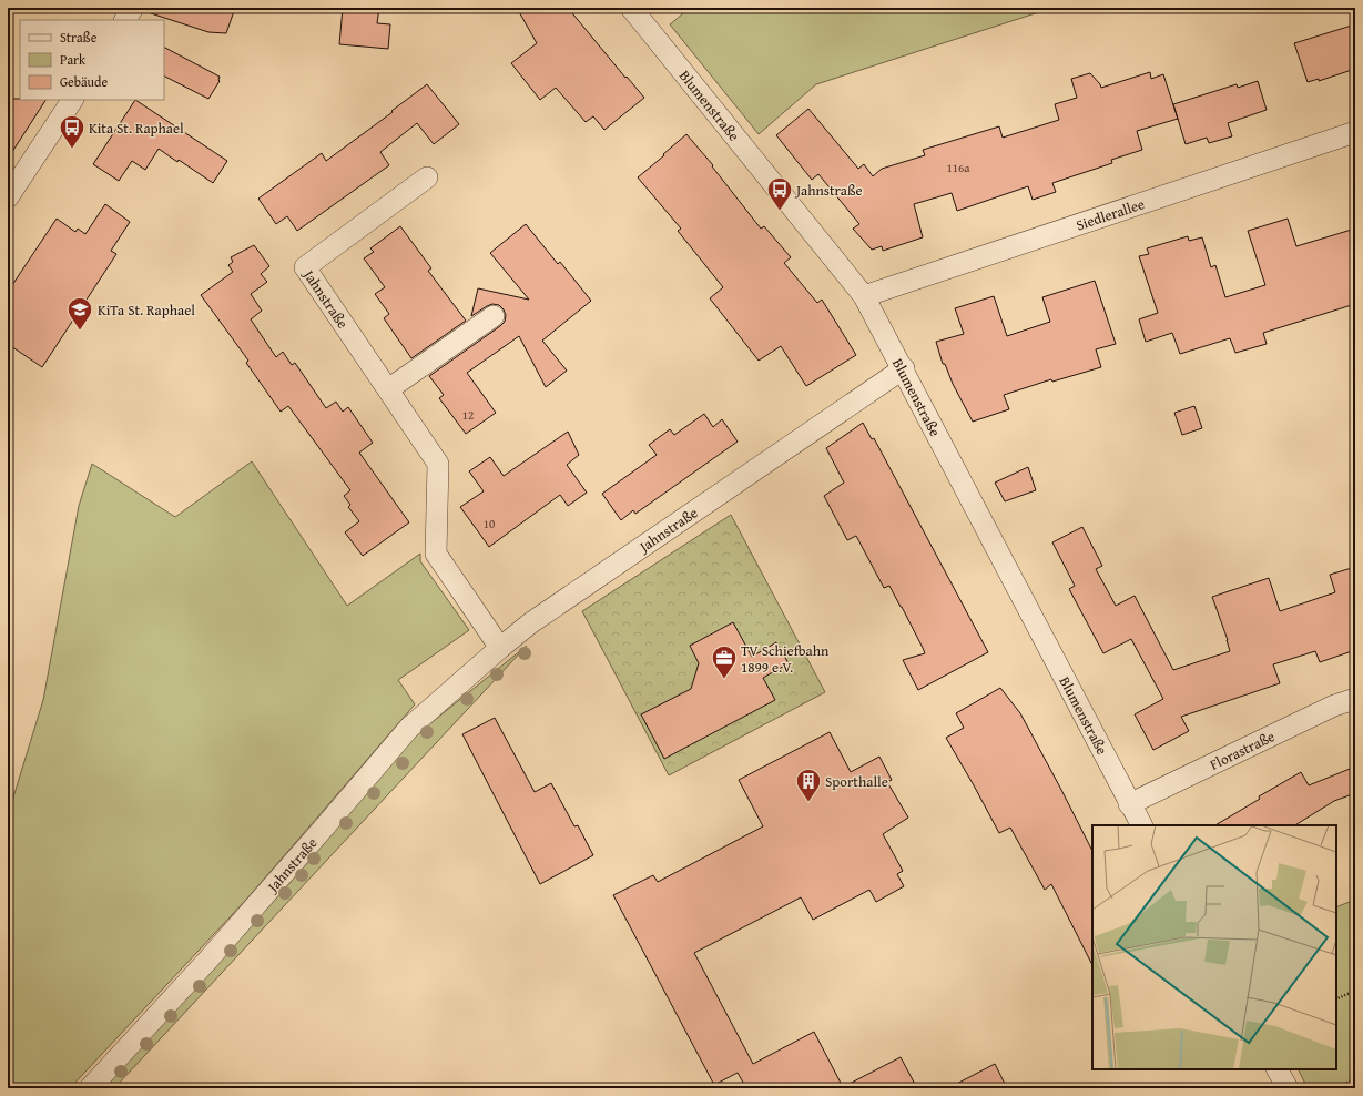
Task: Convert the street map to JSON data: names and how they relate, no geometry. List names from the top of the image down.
{
  "streets": {
    "street": [
      "Blumenstraße",
      "Siedlerallee",
      "Jahnstraße",
      "Florastraße"
    ]
  },
  "crossings": [
    ["Blumenstraße", "Siedlerallee"],
    ["Blumenstraße", "Jahnstraße"],
    ["Blumenstraße", "Florastraße"]
  ],
  "places": {
    "bus stop": ["Kita St. Raphael", "Jahnstraße"],
    "school or university": ["KiTa St. Raphael"],
    "office": ["TV Schiefbahn 1899 e.V."],
    "building": ["Sporthalle"]
  },
  "house_numbers": ["116a", "12", "10"],
  "legend": ["Straße", "Park", "Gebäude"]
}
